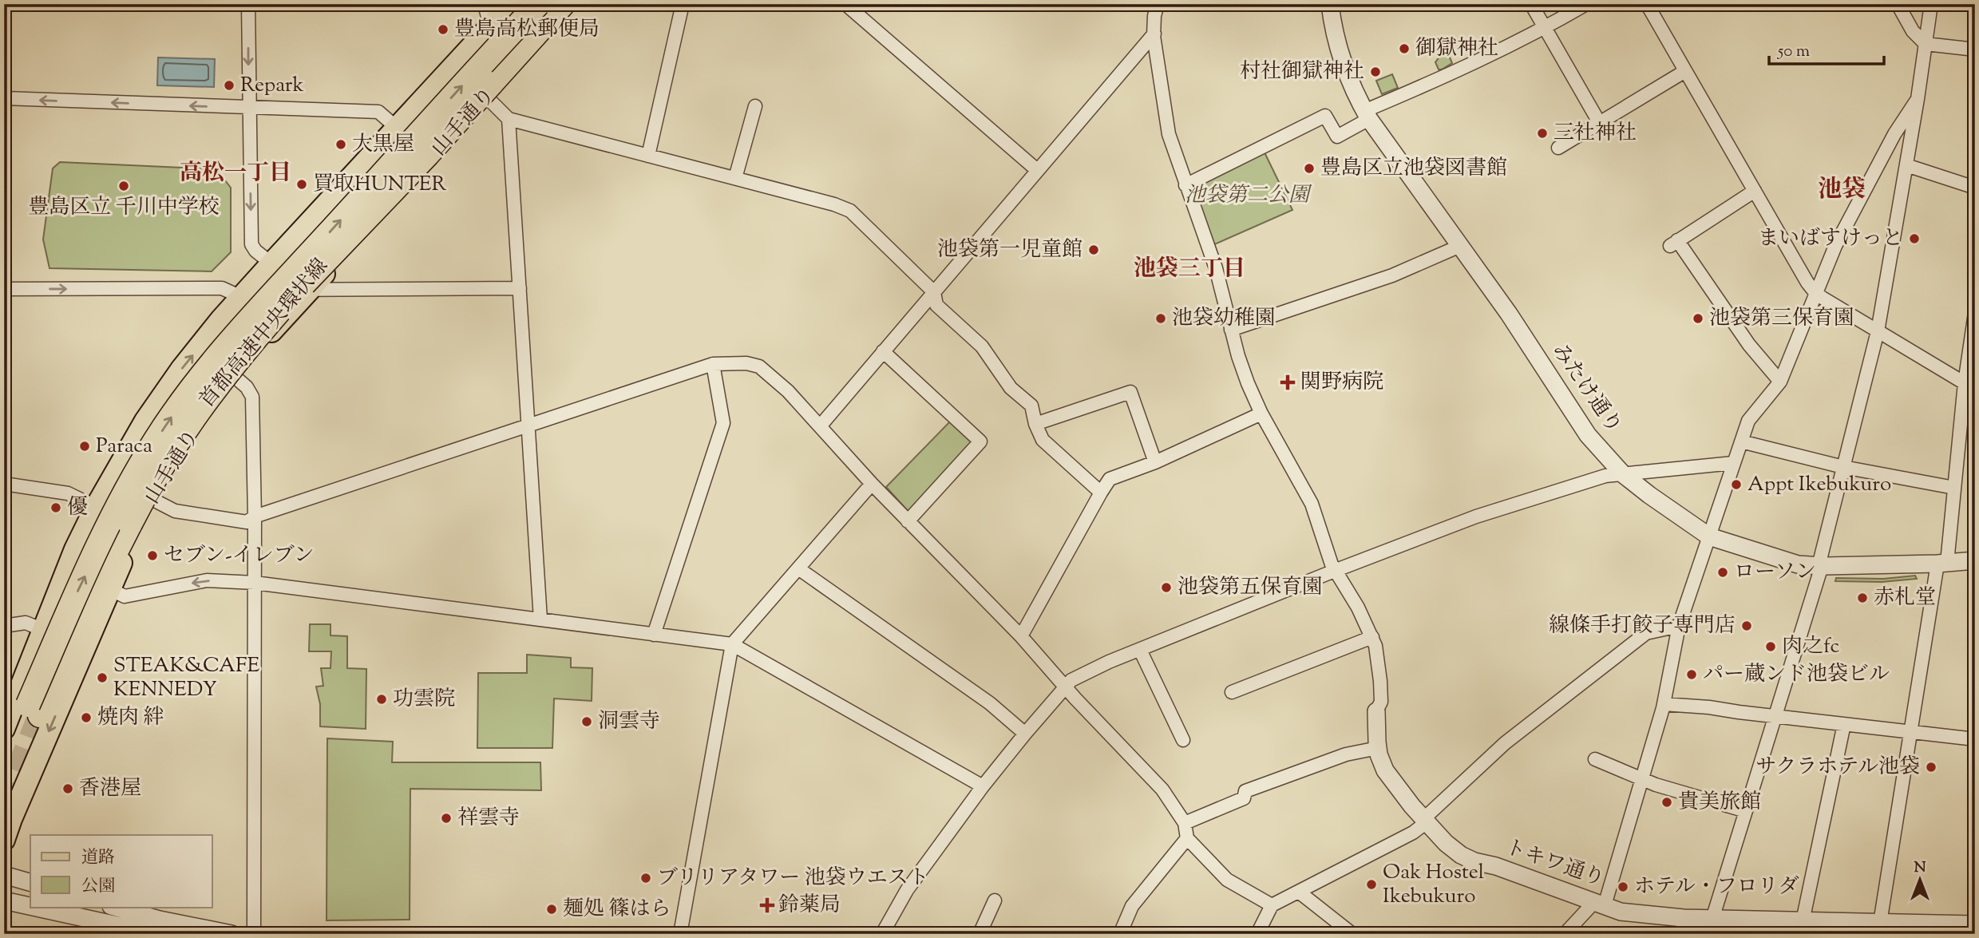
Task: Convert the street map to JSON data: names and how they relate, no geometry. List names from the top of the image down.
{
  "streets": {
    "highway": ["首都高速中央環状線"],
    "main road": ["山手通り"],
    "street": ["みたけ通り", "トキワ通り"]
  },
  "districts": ["高松一丁目", "池袋", "池袋三丁目"],
  "parks": ["池袋第二公園"],
  "places": {
    "other": [
      "豊島高松郵便局",
      "御獄神社",
      "村社御獄神社",
      "Repark",
      "三社神社",
      "大黒屋",
      "豊島区立池袋図書館",
      "買取HUNTER",
      "豊島区立 千川中学校",
      "まいばすけっと",
      "池袋第一児童館",
      "池袋幼稚園",
      "池袋第三保育園",
      "Paraca",
      "Appt Ikebukuro",
      "優",
      "セブン-イレブン",
      "ローソン",
      "池袋第五保育園",
      "赤札堂",
      "線條手打餃子専門店",
      "肉之fc",
      "パー蔵ンド池袋ビル",
      "STEAK&CAFE KENNEDY",
      "功雲院",
      "焼肉 絆",
      "洞雲寺",
      "サクラホテル池袋",
      "香港屋",
      "貴美旅館",
      "祥雲寺",
      "ブリリアタワー 池袋ウエスト",
      "Oak Hostel Ikebukuro",
      "ホテル・フロリダ",
      "麺処 篠はら"
    ],
    "health": ["関野病院", "鈴薬局"]
  },
  "legend": ["道路", "公園"],
  "scale_bar": "50 m",
  "north": "top"
}
